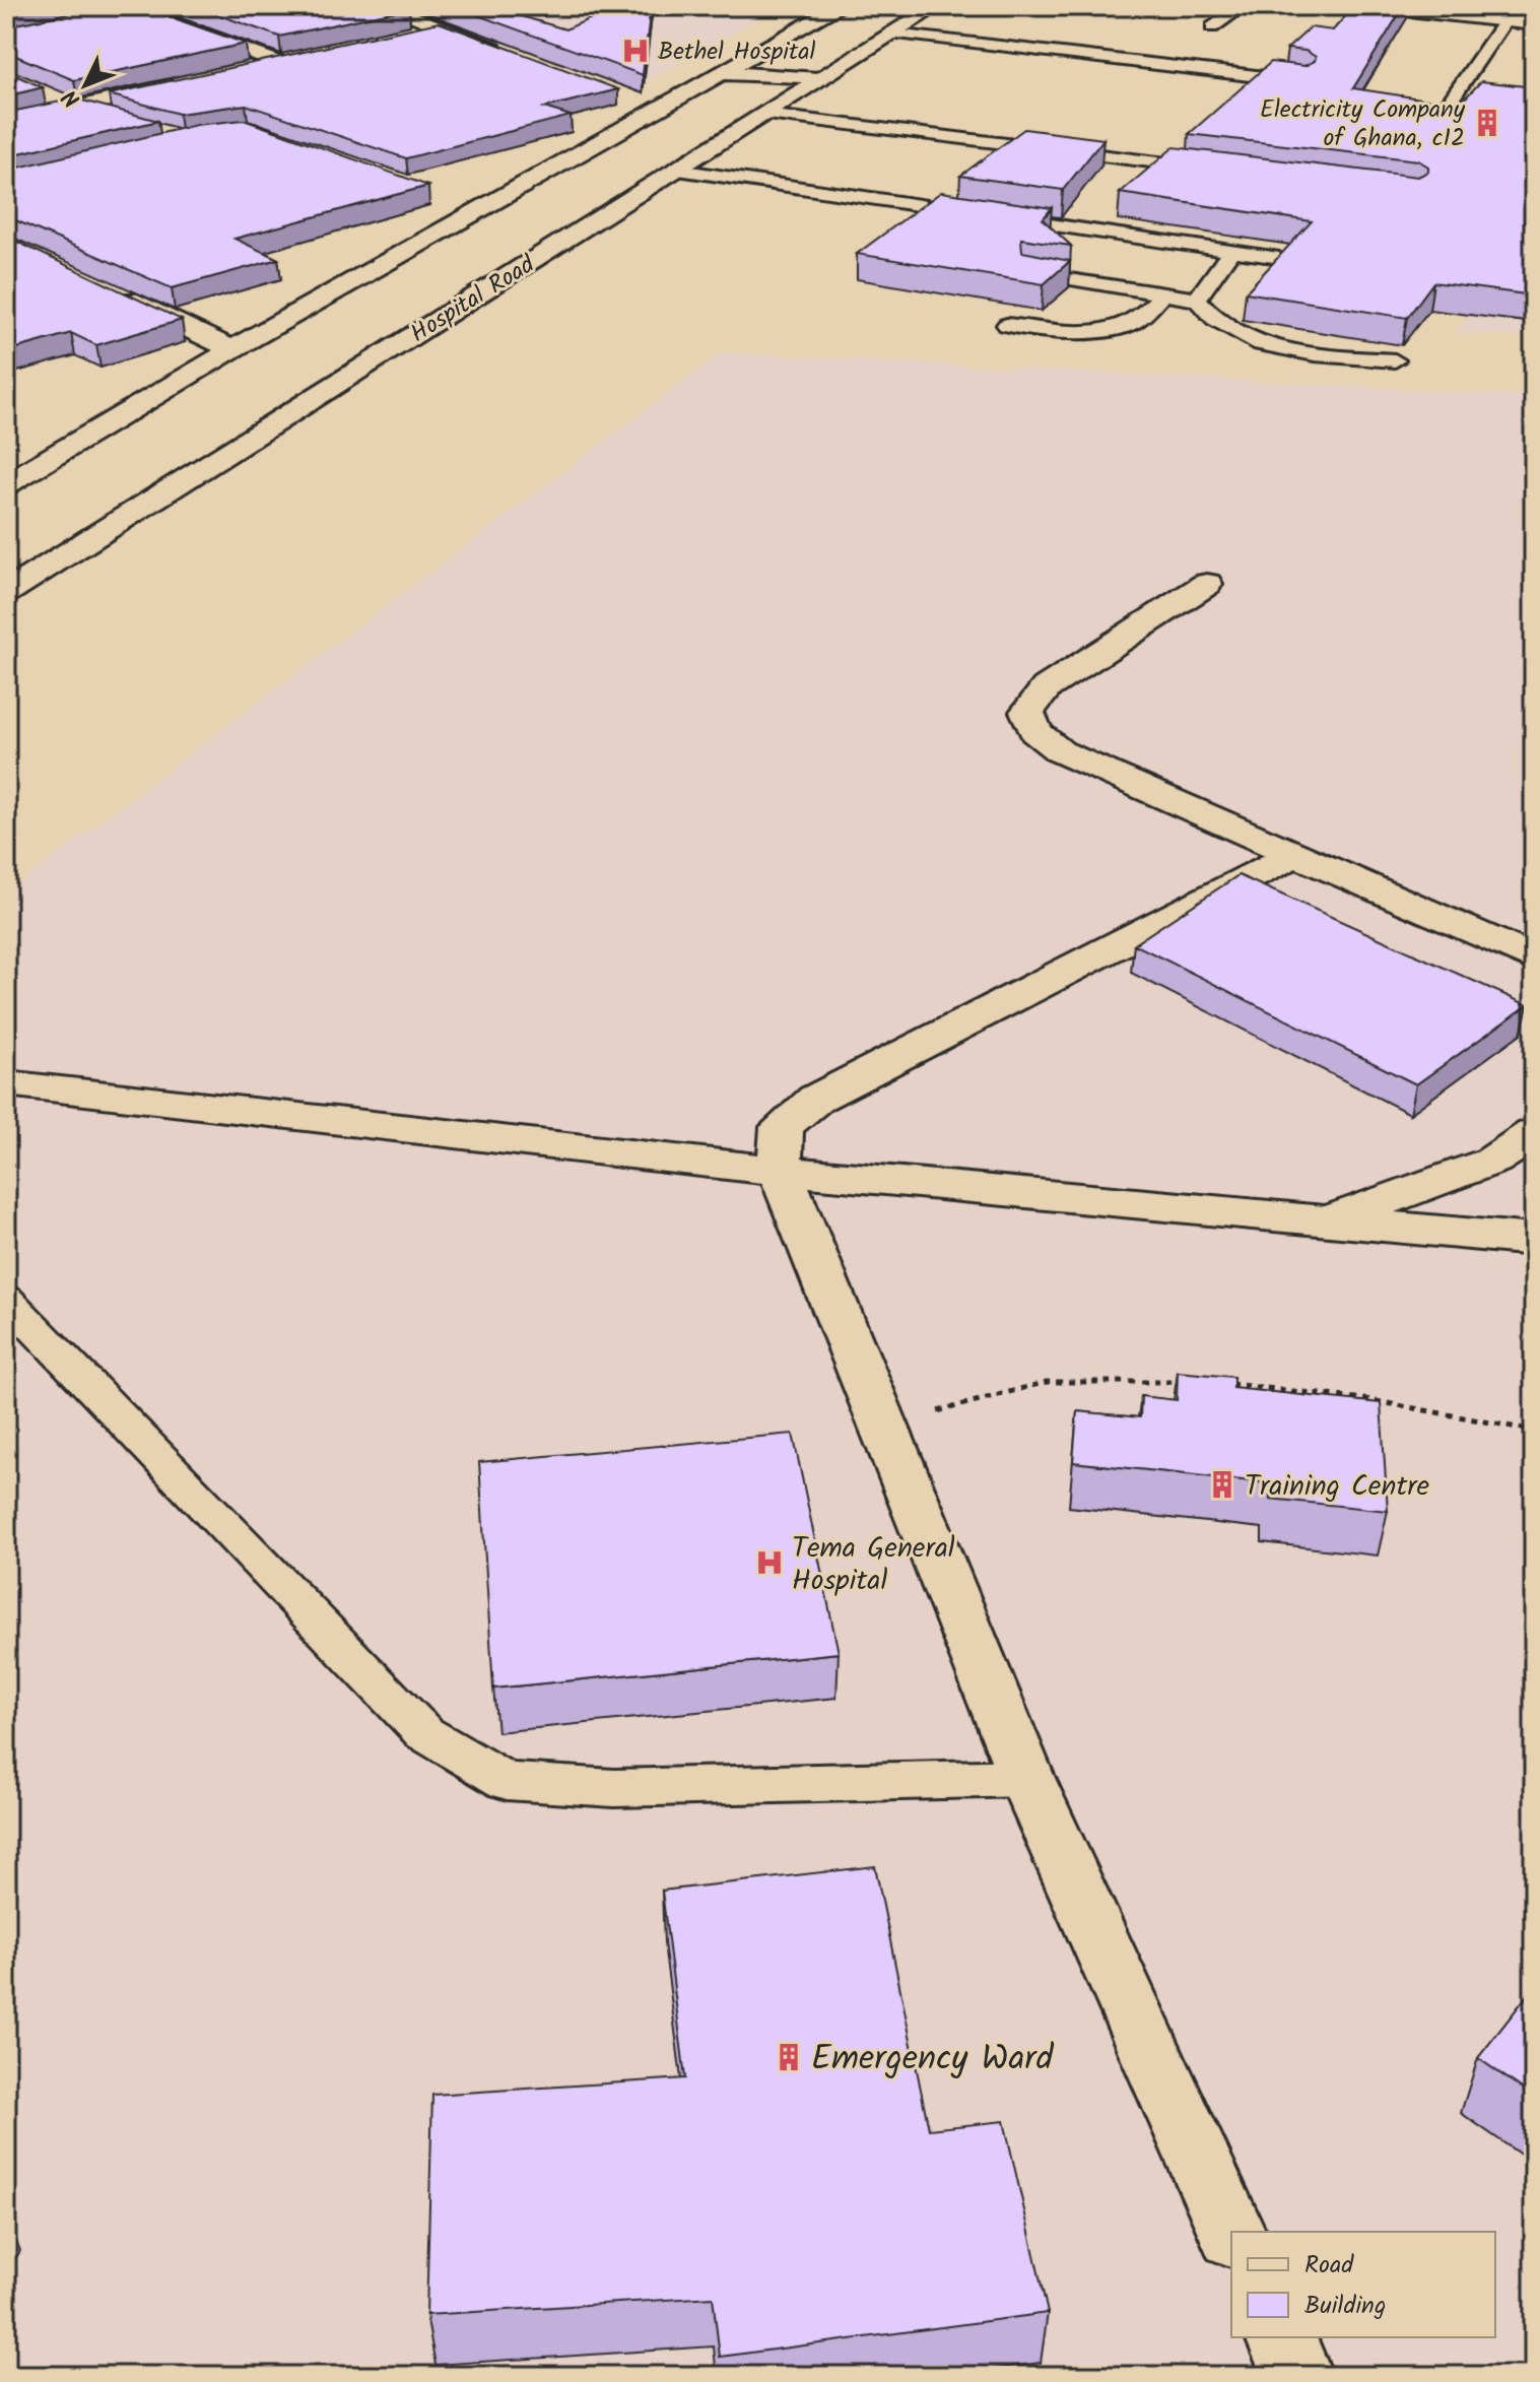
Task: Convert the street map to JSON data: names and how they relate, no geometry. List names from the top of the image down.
{
  "streets": {
    "street": ["Hospital Road"]
  },
  "places": {
    "hospital": ["Bethel Hospital", "Tema General Hospital"],
    "building": ["Electricity Company of Ghana, c12", "Training Centre", "Emergency Ward"]
  },
  "legend": ["Road", "Building"],
  "north": "bottom left"
}
